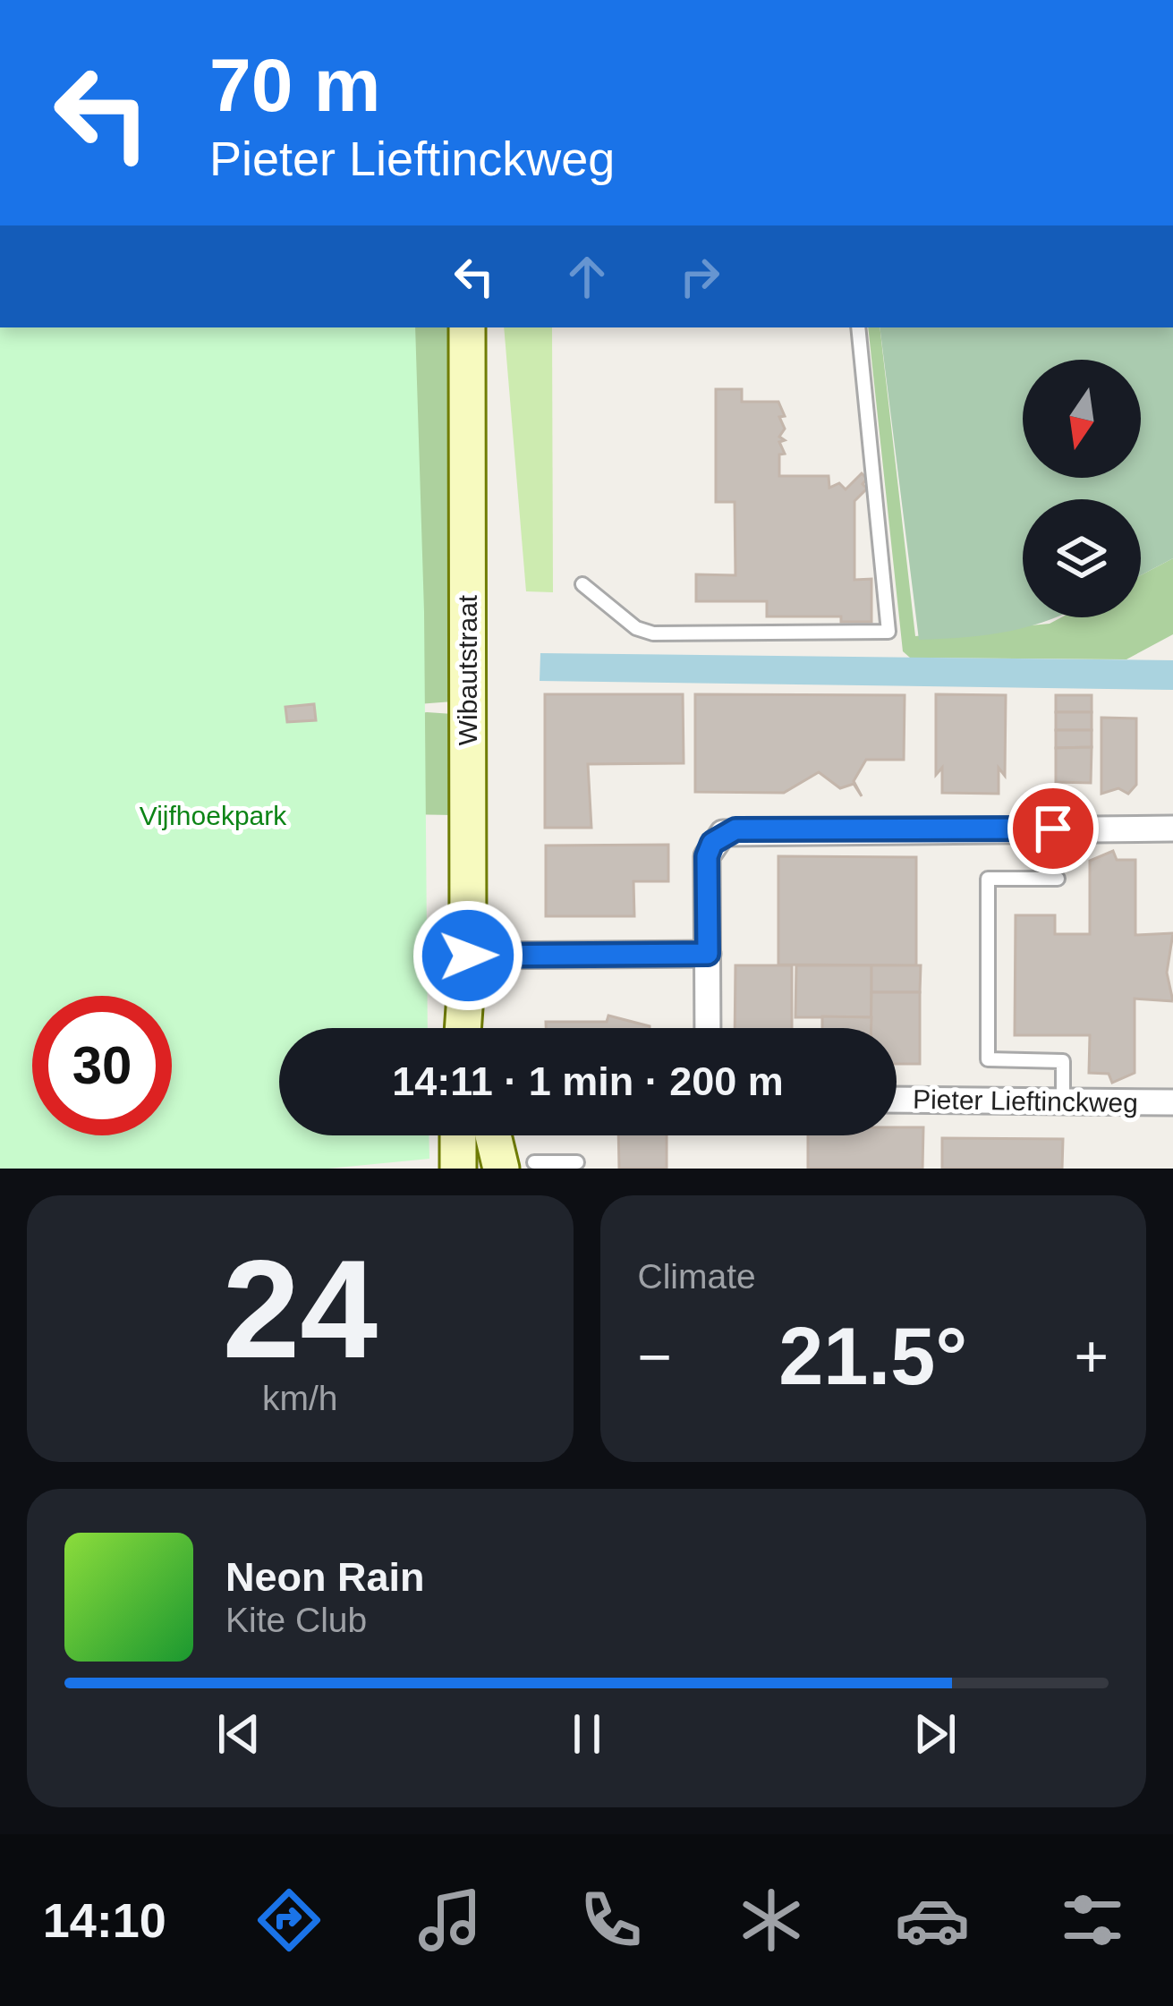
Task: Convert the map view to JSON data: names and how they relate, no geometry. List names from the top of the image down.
{
  "streets": {
    "street": ["Wibautstraat", "Pieter Lieftinckweg"]
  },
  "parks": ["Vijfhoekpark"],
  "north": "bottom",
  "page": {
    "turn": ["70 m", "Pieter Lieftinckweg"],
    "limit": "30",
    "trip": "14:11 · 1 min · 200 m",
    "tile": [
      ["24", "km/h"],
      "Climate"
    ],
    "heat": ["−", "21.5°", "+"],
    "song": ["Neon Rain", "Kite Club"],
    "tabs": "14:10"
  }
}
